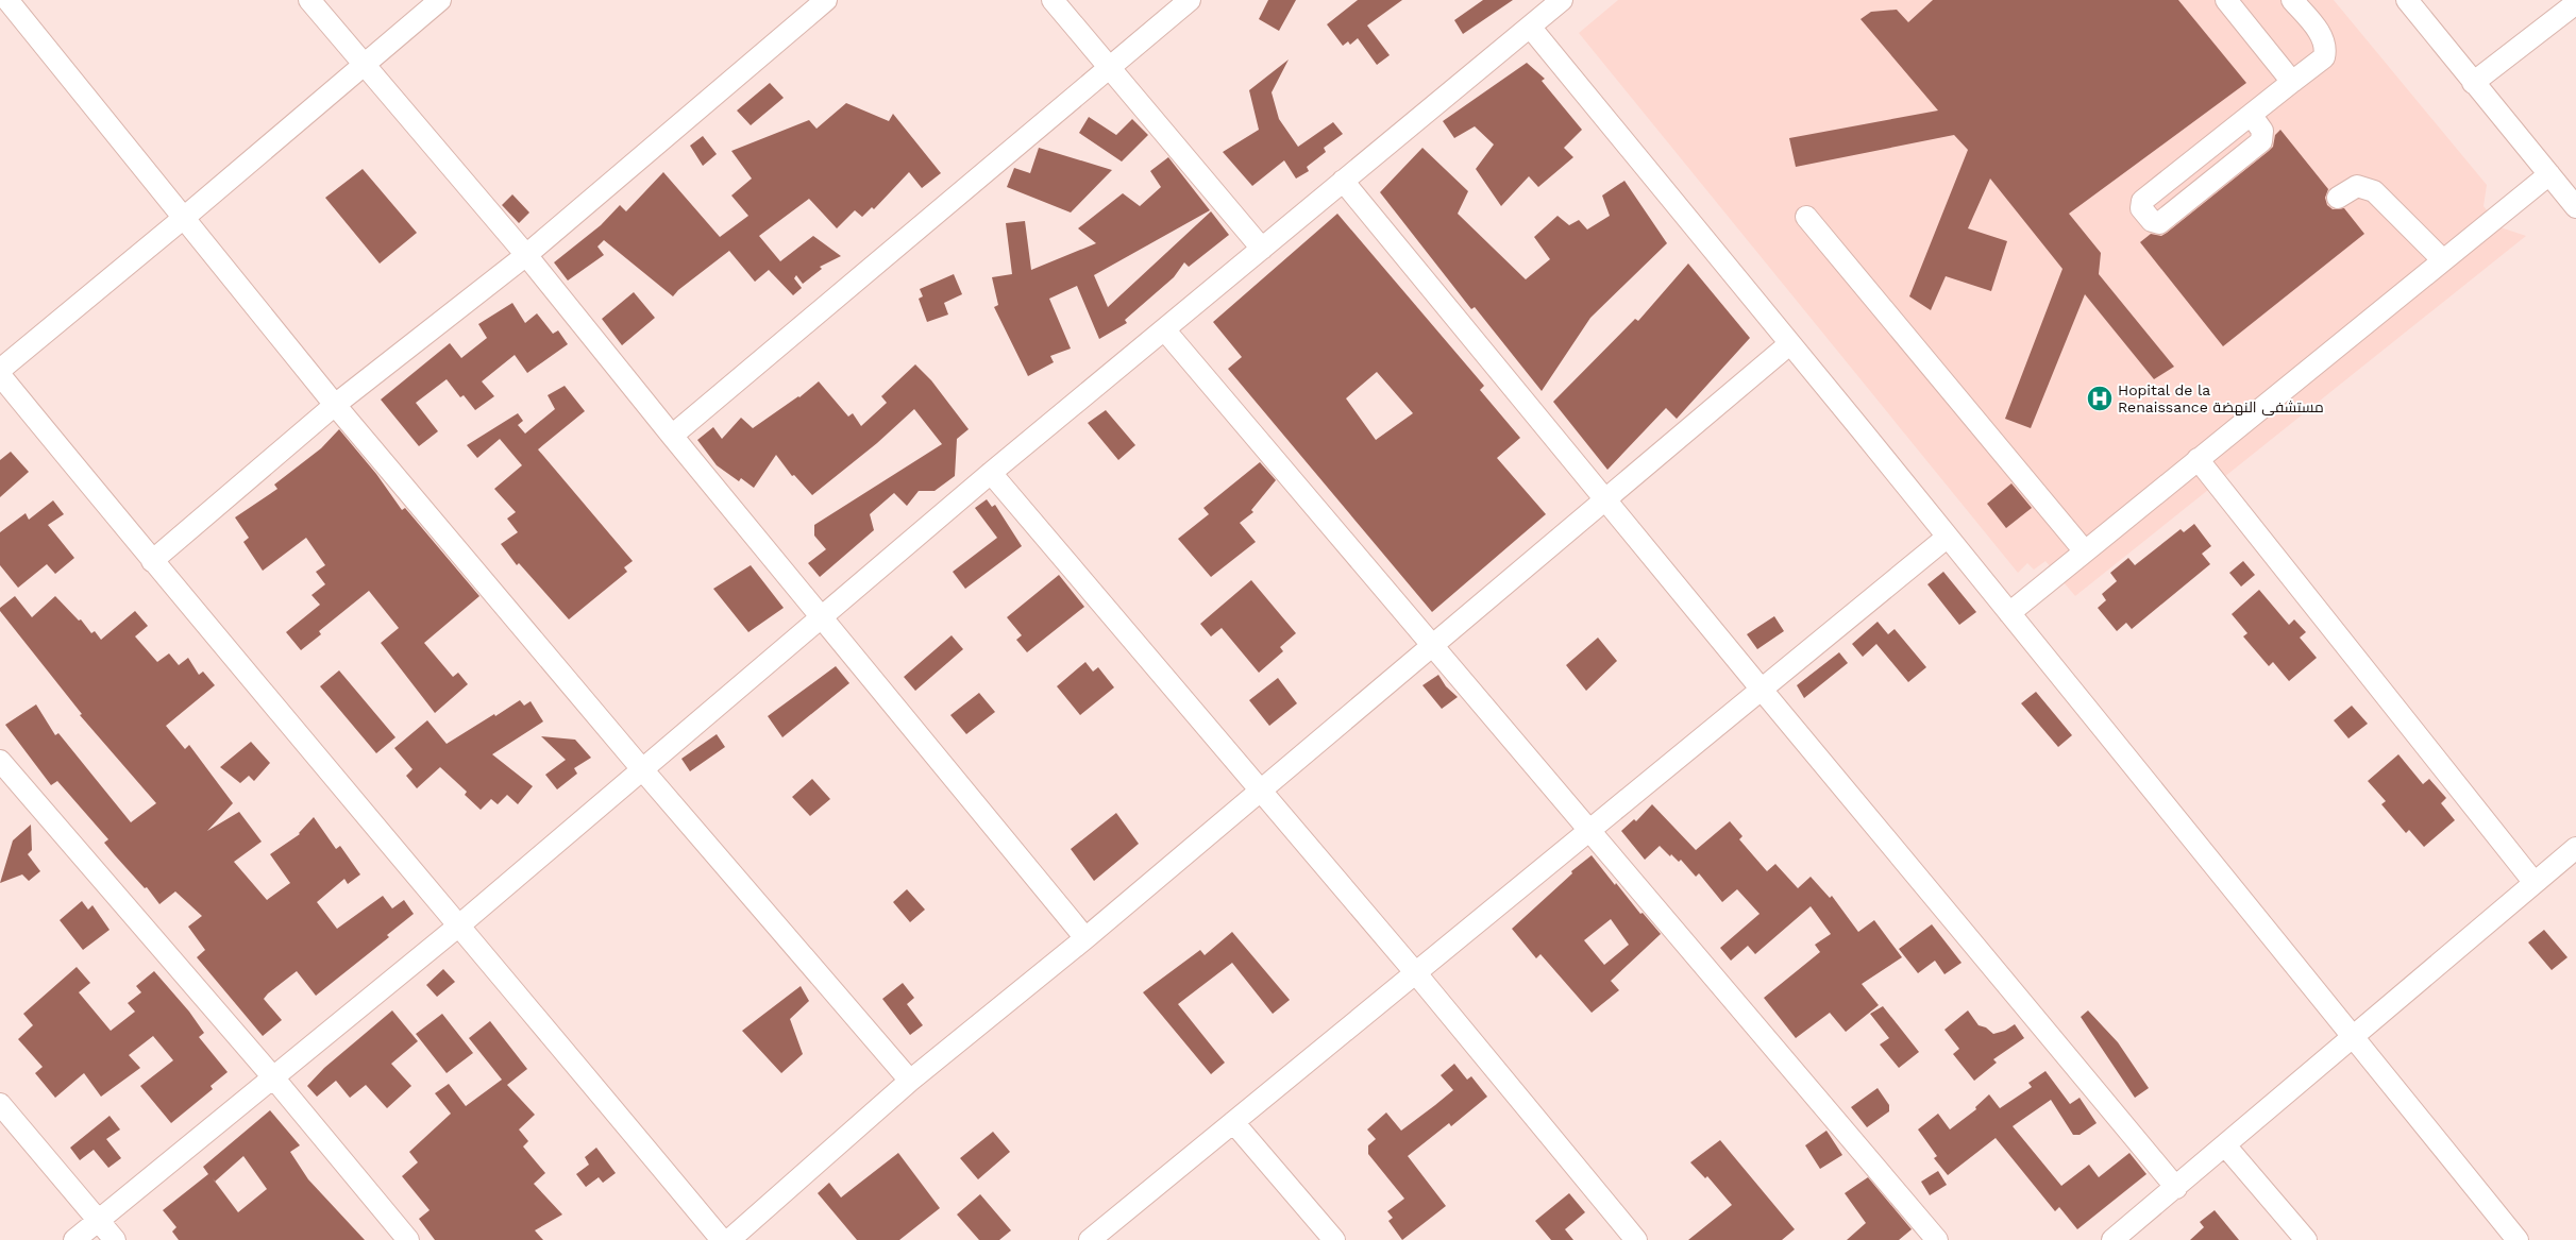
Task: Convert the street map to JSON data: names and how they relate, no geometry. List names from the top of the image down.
{
  "places": {
    "hospital": ["Hopital de la Renaissance مستشفى النهضة"]
  }
}
